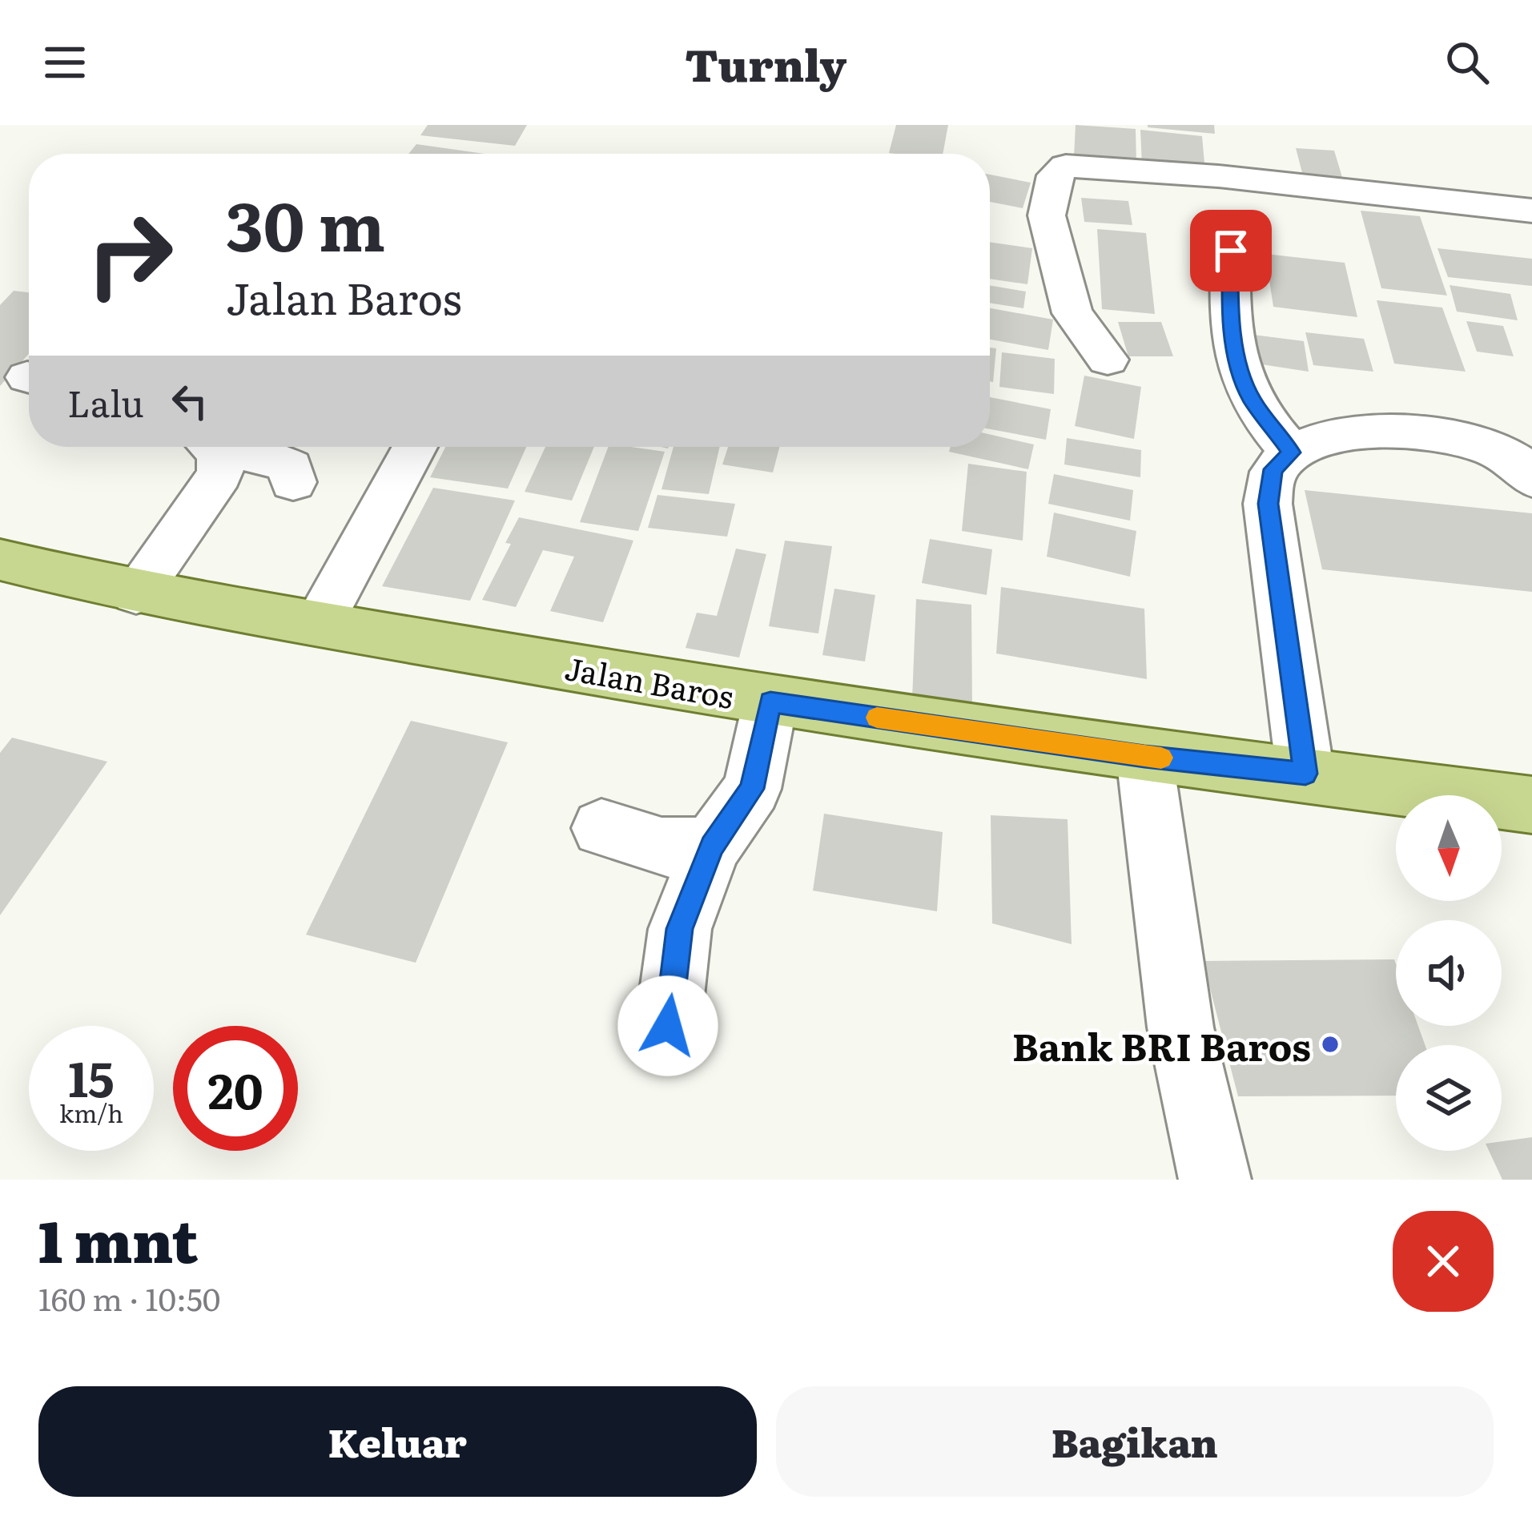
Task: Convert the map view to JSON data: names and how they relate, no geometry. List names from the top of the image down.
{
  "streets": {
    "main road": ["Jalan Baros"]
  },
  "places": ["Bank BRI Baros"],
  "north": "bottom",
  "page": {
    "header": "Turnly",
    "turn": ["30 m", "Jalan Baros"],
    "then": "Lalu",
    "speed": "15 km/h",
    "limit": "20",
    "heading": ["1 mnt", "160 m · 10:50"],
    "buttons": ["Keluar", "Bagikan"]
  }
}
